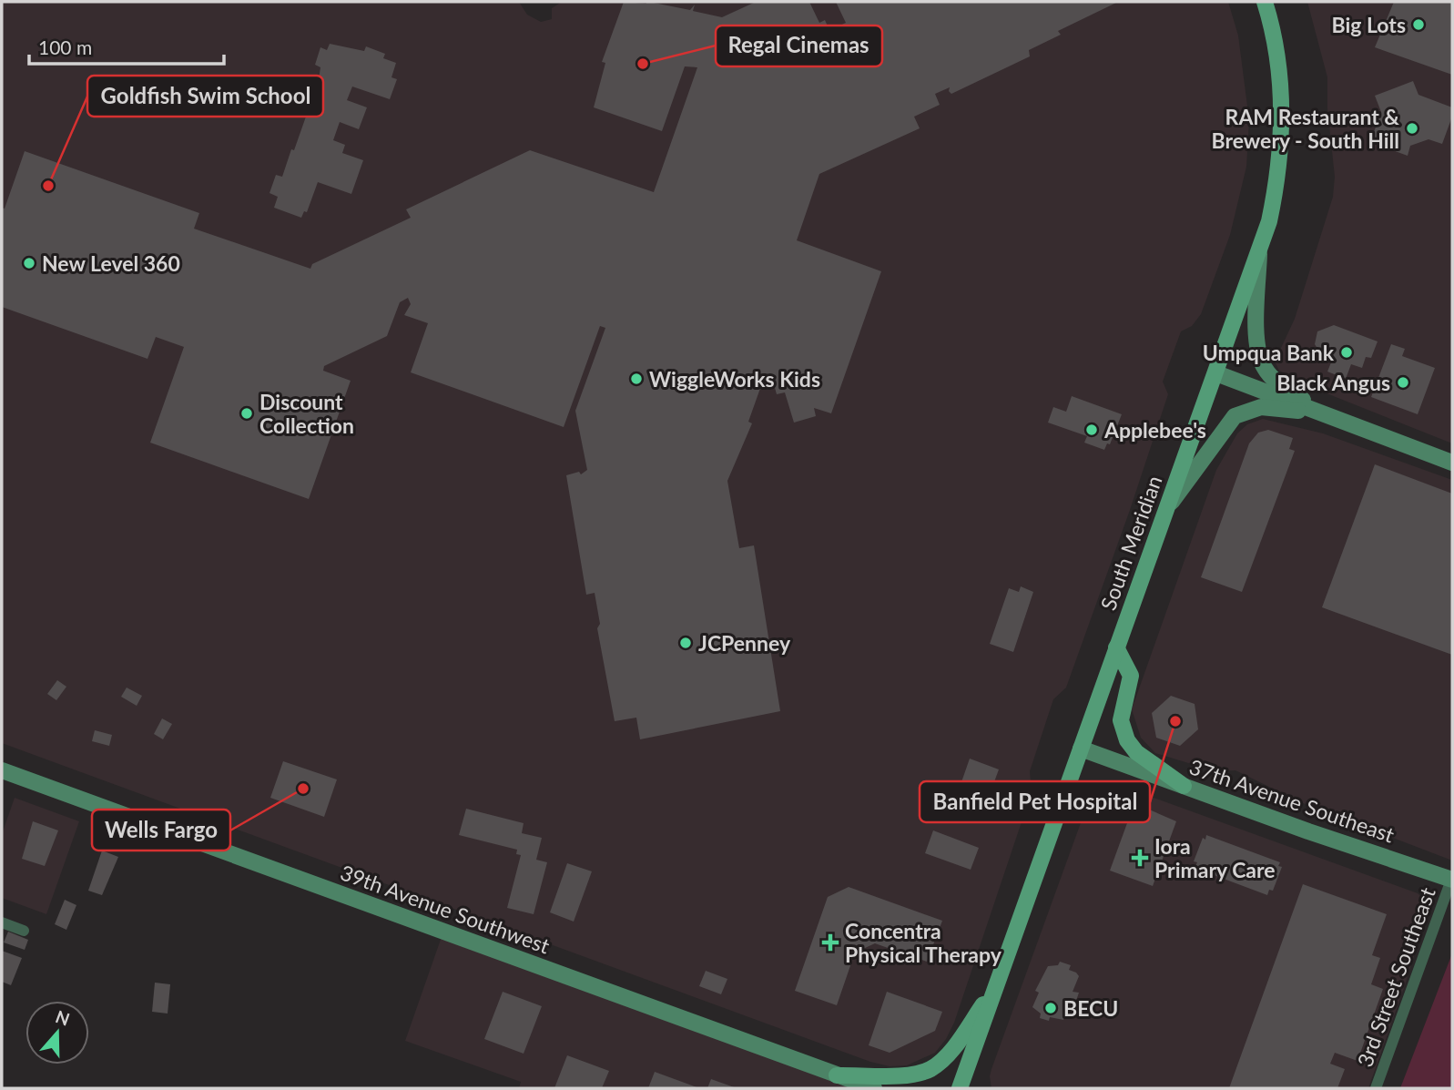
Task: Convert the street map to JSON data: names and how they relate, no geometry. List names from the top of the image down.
{
  "streets": {
    "main road": ["South Meridian", "37th Avenue Southeast", "39th Avenue Southwest"],
    "street": ["3rd Street Southeast"]
  },
  "crossings": [
    ["South Meridian", "37th Avenue Southeast"],
    ["37th Avenue Southeast", "3rd Street Southeast"]
  ],
  "places": {
    "other": [
      "Big Lots",
      "Regal Cinemas",
      "RAM Restaurant & Brewery - South Hill",
      "Goldfish Swim School",
      "New Level 360",
      "Umpqua Bank",
      "WiggleWorks Kids",
      "Black Angus",
      "Discount Collection",
      "Applebee's",
      "JCPenney",
      "Banfield Pet Hospital",
      "Wells Fargo",
      "BECU"
    ],
    "health": ["Iora Primary Care", "Concentra Physical Therapy"]
  },
  "scale_bar": "100 m",
  "north": "top"
}
